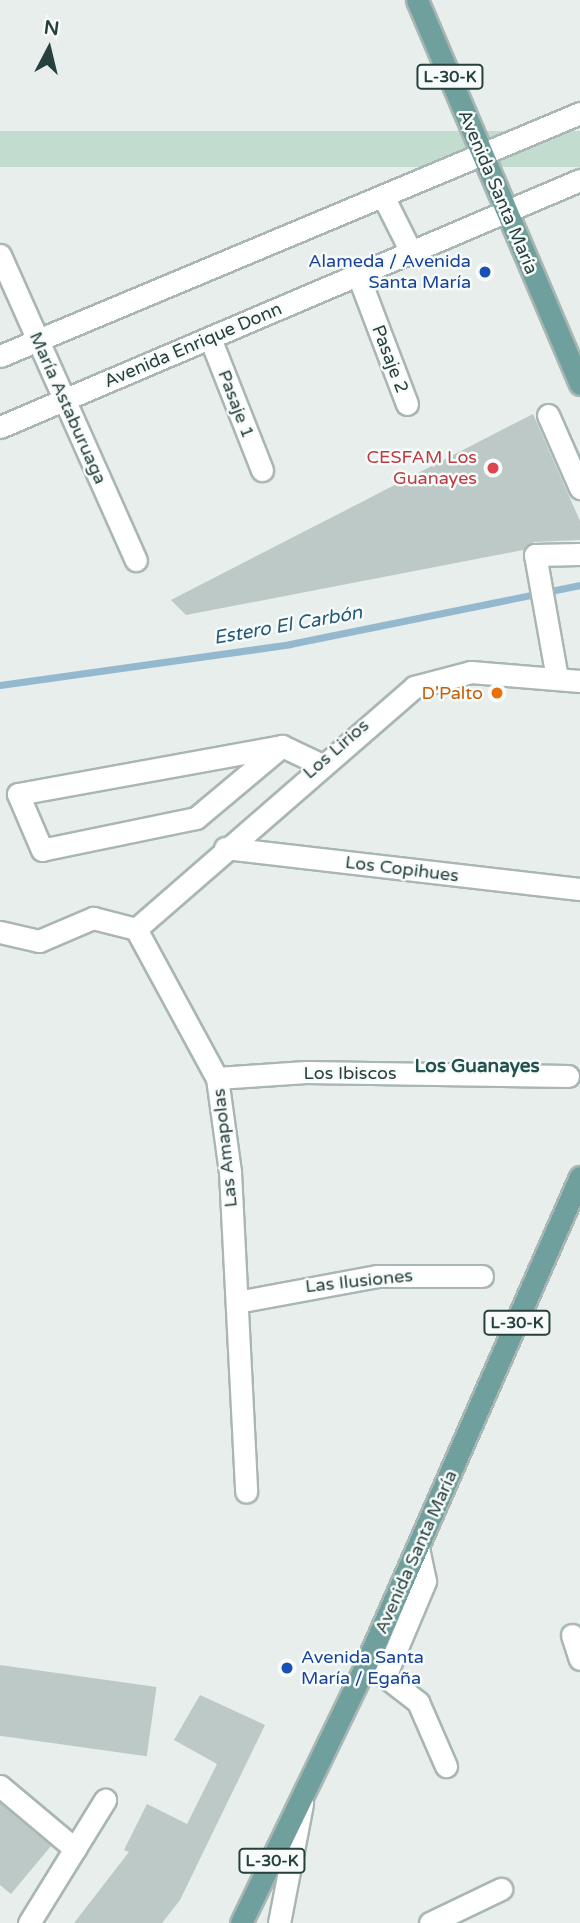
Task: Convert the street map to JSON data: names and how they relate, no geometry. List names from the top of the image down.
{
  "streets": {
    "main road": ["L-30-K", "Avenida Santa María"],
    "street": [
      "Avenida Enrique Donn",
      "Pasaje 2",
      "Pasaje 1",
      "María Astaburuaga",
      "Los Lirios",
      "Los Copihues",
      "Los Ibiscos",
      "Las Amapolas",
      "Las Ilusiones"
    ]
  },
  "crossings": [
    ["Avenida Santa María", "Avenida Enrique Donn"],
    ["Avenida Enrique Donn", "Pasaje 2"],
    ["Avenida Enrique Donn", "Pasaje 1"],
    ["Avenida Enrique Donn", "María Astaburuaga"],
    ["Los Lirios", "Los Copihues"],
    ["Los Lirios", "Las Amapolas"],
    ["Los Ibiscos", "Las Amapolas"],
    ["Las Amapolas", "Las Ilusiones"]
  ],
  "districts": ["Los Guanayes"],
  "water": ["Estero El Carbón"],
  "places": [
    "Alameda / Avenida Santa María",
    "CESFAM Los Guanayes",
    "D'Palto",
    "Avenida Santa María / Egaña"
  ],
  "north": "top"
}
